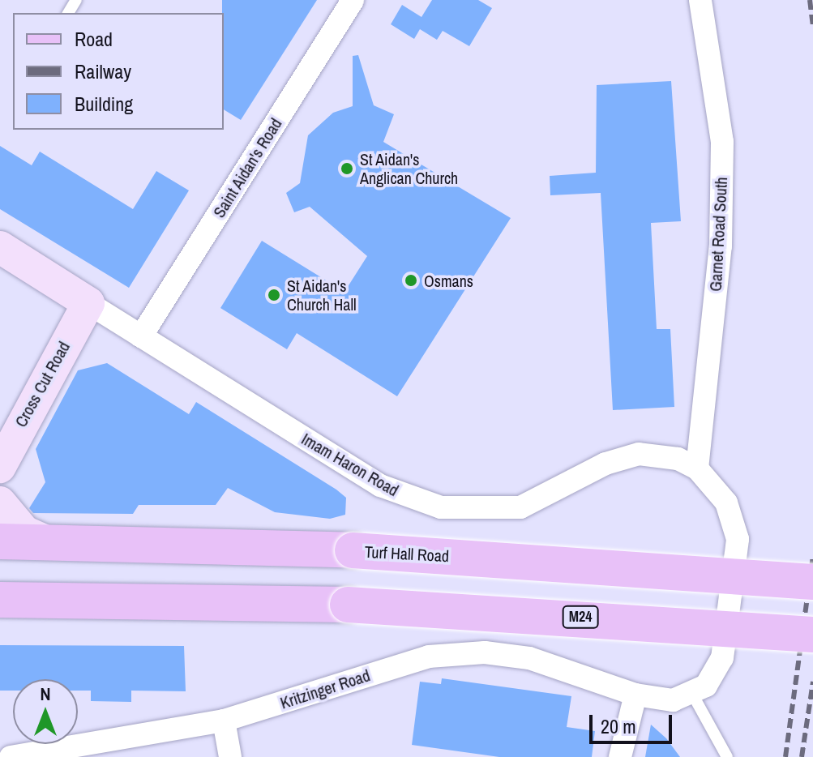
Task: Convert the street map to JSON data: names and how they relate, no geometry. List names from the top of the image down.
{
  "streets": {
    "main road": ["Turf Hall Road", "M24"],
    "street": [
      "Saint Aidan's Road",
      "Garnet Road South",
      "Cross Cut Road",
      "Imam Haron Road",
      "Kritzinger Road"
    ]
  },
  "crossings": [
    ["Saint Aidan's Road", "Imam Haron Road"],
    ["Garnet Road South", "Imam Haron Road"],
    ["Cross Cut Road", "Imam Haron Road"]
  ],
  "places": ["St Aidan's Anglican Church", "Osmans", "St Aidan's Church Hall"],
  "legend": ["Road", "Railway", "Building"],
  "scale_bar": "20 m",
  "north": "top"
}
